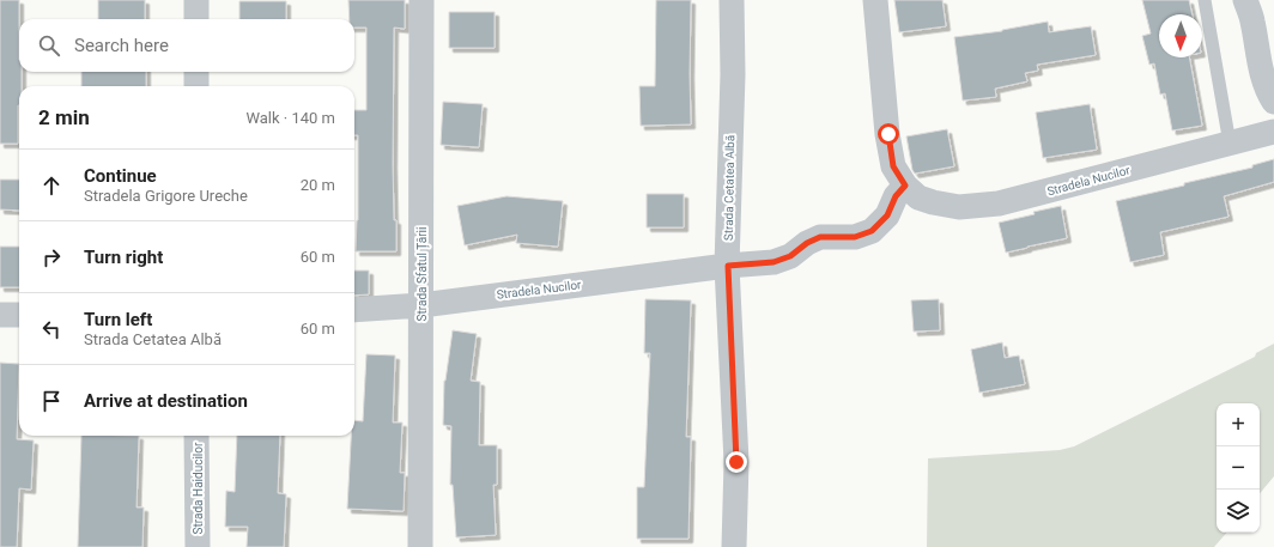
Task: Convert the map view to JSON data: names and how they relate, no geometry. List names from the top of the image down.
{
  "streets": {
    "street": [
      "Stradela Nucilor",
      "Strada Cetatea Albă",
      "Strada Sfatul Țării",
      "Strada Haiducilor"
    ]
  },
  "crossings": [
    ["Stradela Nucilor", "Strada Cetatea Albă"],
    ["Stradela Nucilor", "Strada Sfatul Țării"]
  ],
  "north": "bottom",
  "page": {
    "search": "Search here",
    "heading": ["2 min", "Walk · 140 m"],
    "list": [
      ["Continue", "Stradela Grigore Ureche", "20 m"],
      ["Turn right", "60 m"],
      ["Turn left", "Strada Cetatea Albă", "60 m"],
      "Arrive at destination"
    ],
    "map_buttons": ["+", "−"]
  }
}
